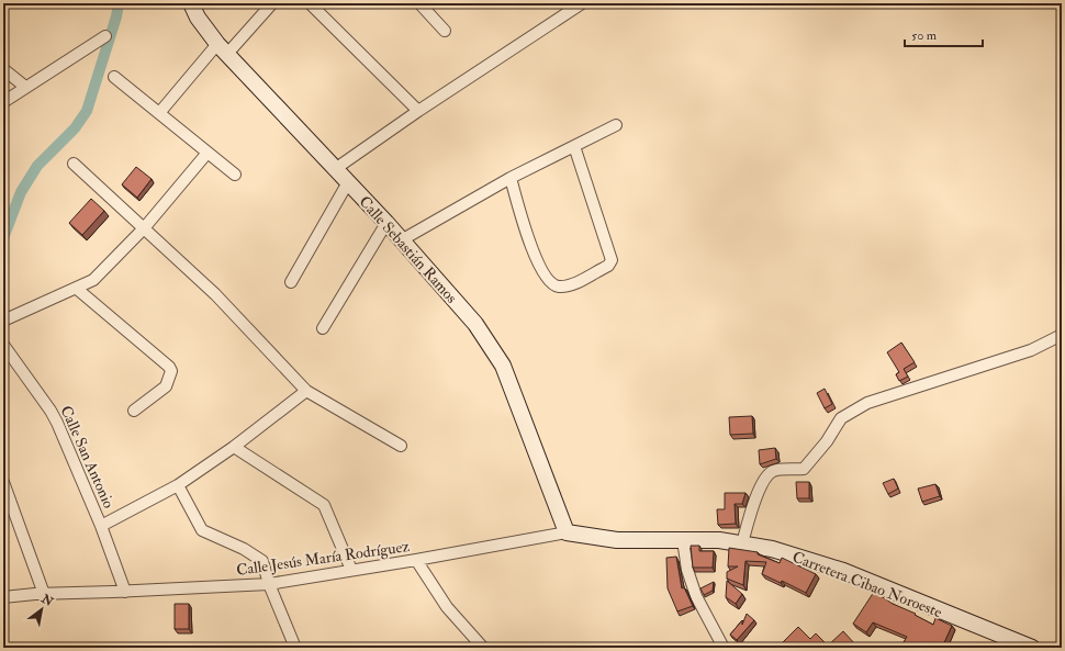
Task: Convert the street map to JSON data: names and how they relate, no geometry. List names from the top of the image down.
{
  "streets": {
    "main road": ["Calle Sebastián Ramos", "Carretera Cibao Noroeste"],
    "street": ["Calle San Antonio", "Calle Jesús María Rodríguez"]
  },
  "crossings": [
    ["Calle Sebastián Ramos", "Calle Jesús María Rodríguez"],
    ["Calle Sebastián Ramos", "Carretera Cibao Noroeste"],
    ["Calle San Antonio", "Calle Jesús María Rodríguez"],
    ["Calle Jesús María Rodríguez", "Carretera Cibao Noroeste"]
  ],
  "scale_bar": "50 m",
  "north": "top right"
}
